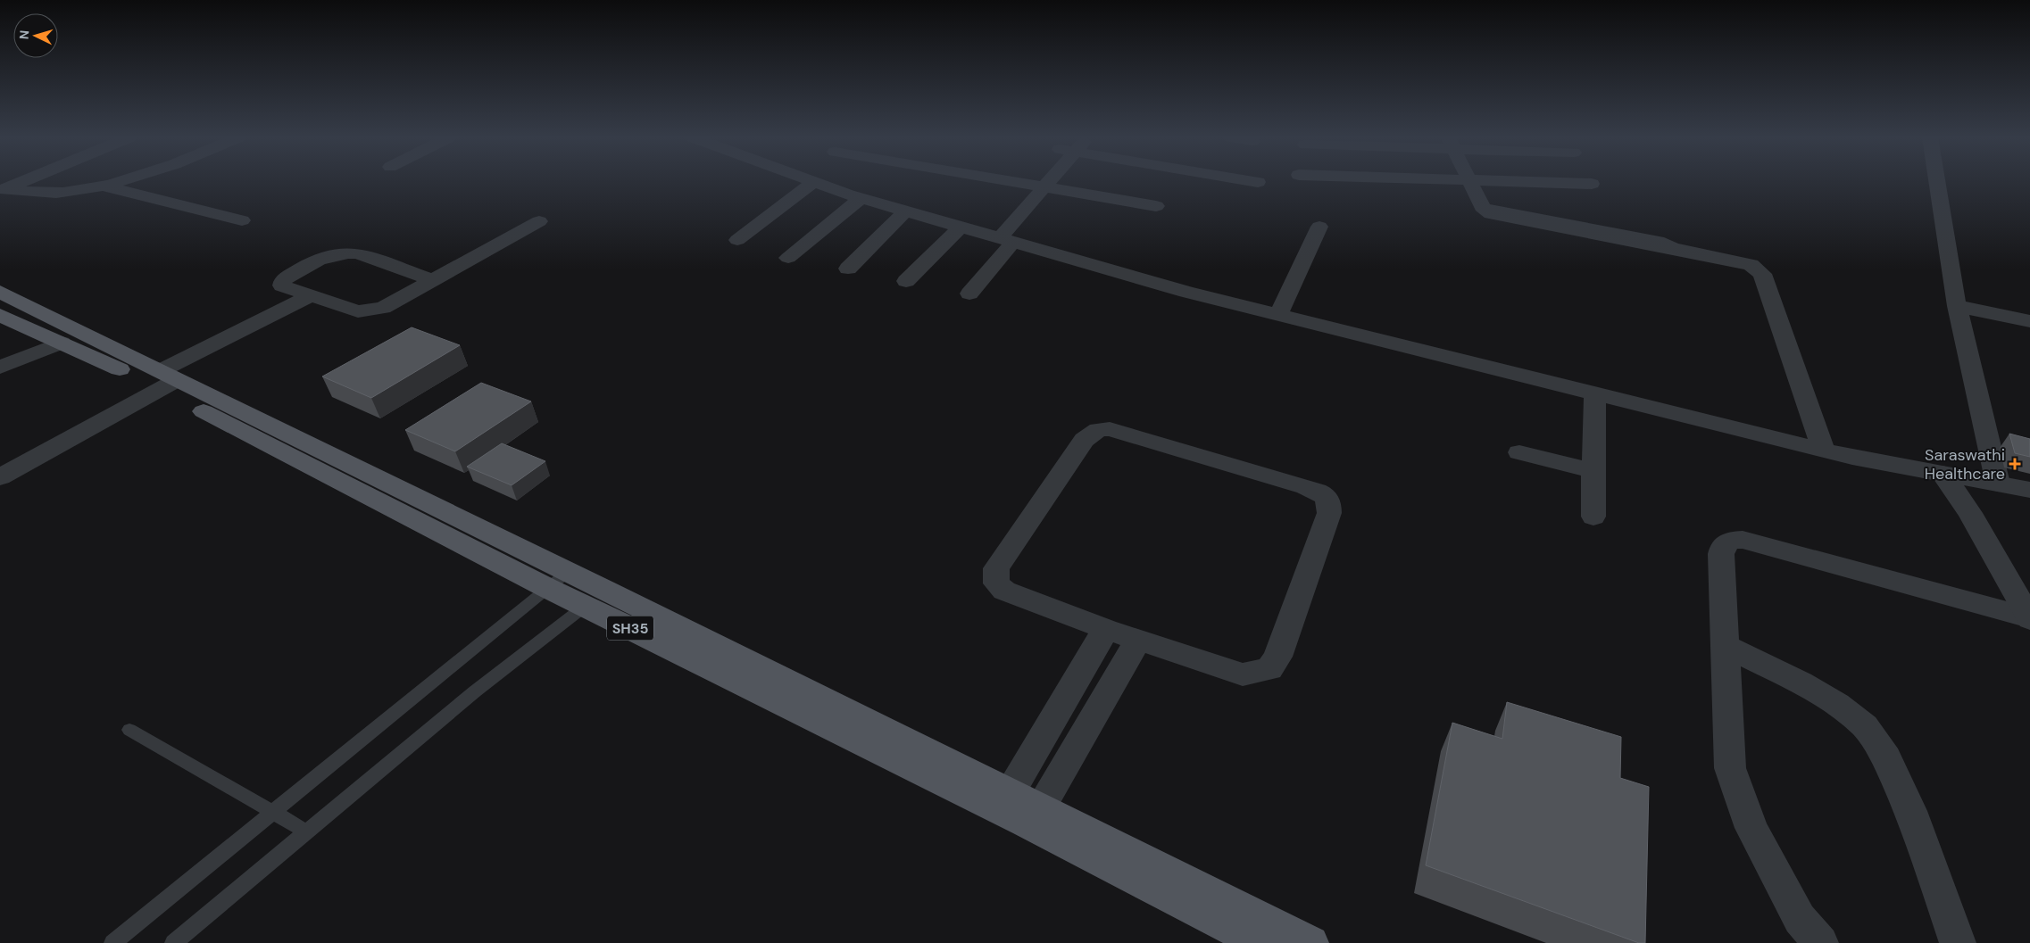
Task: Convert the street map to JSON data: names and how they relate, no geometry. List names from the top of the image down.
{
  "streets": {
    "main road": ["SH35"]
  },
  "places": {
    "health": ["Saraswathi Healthcare"]
  },
  "north": "left"
}
